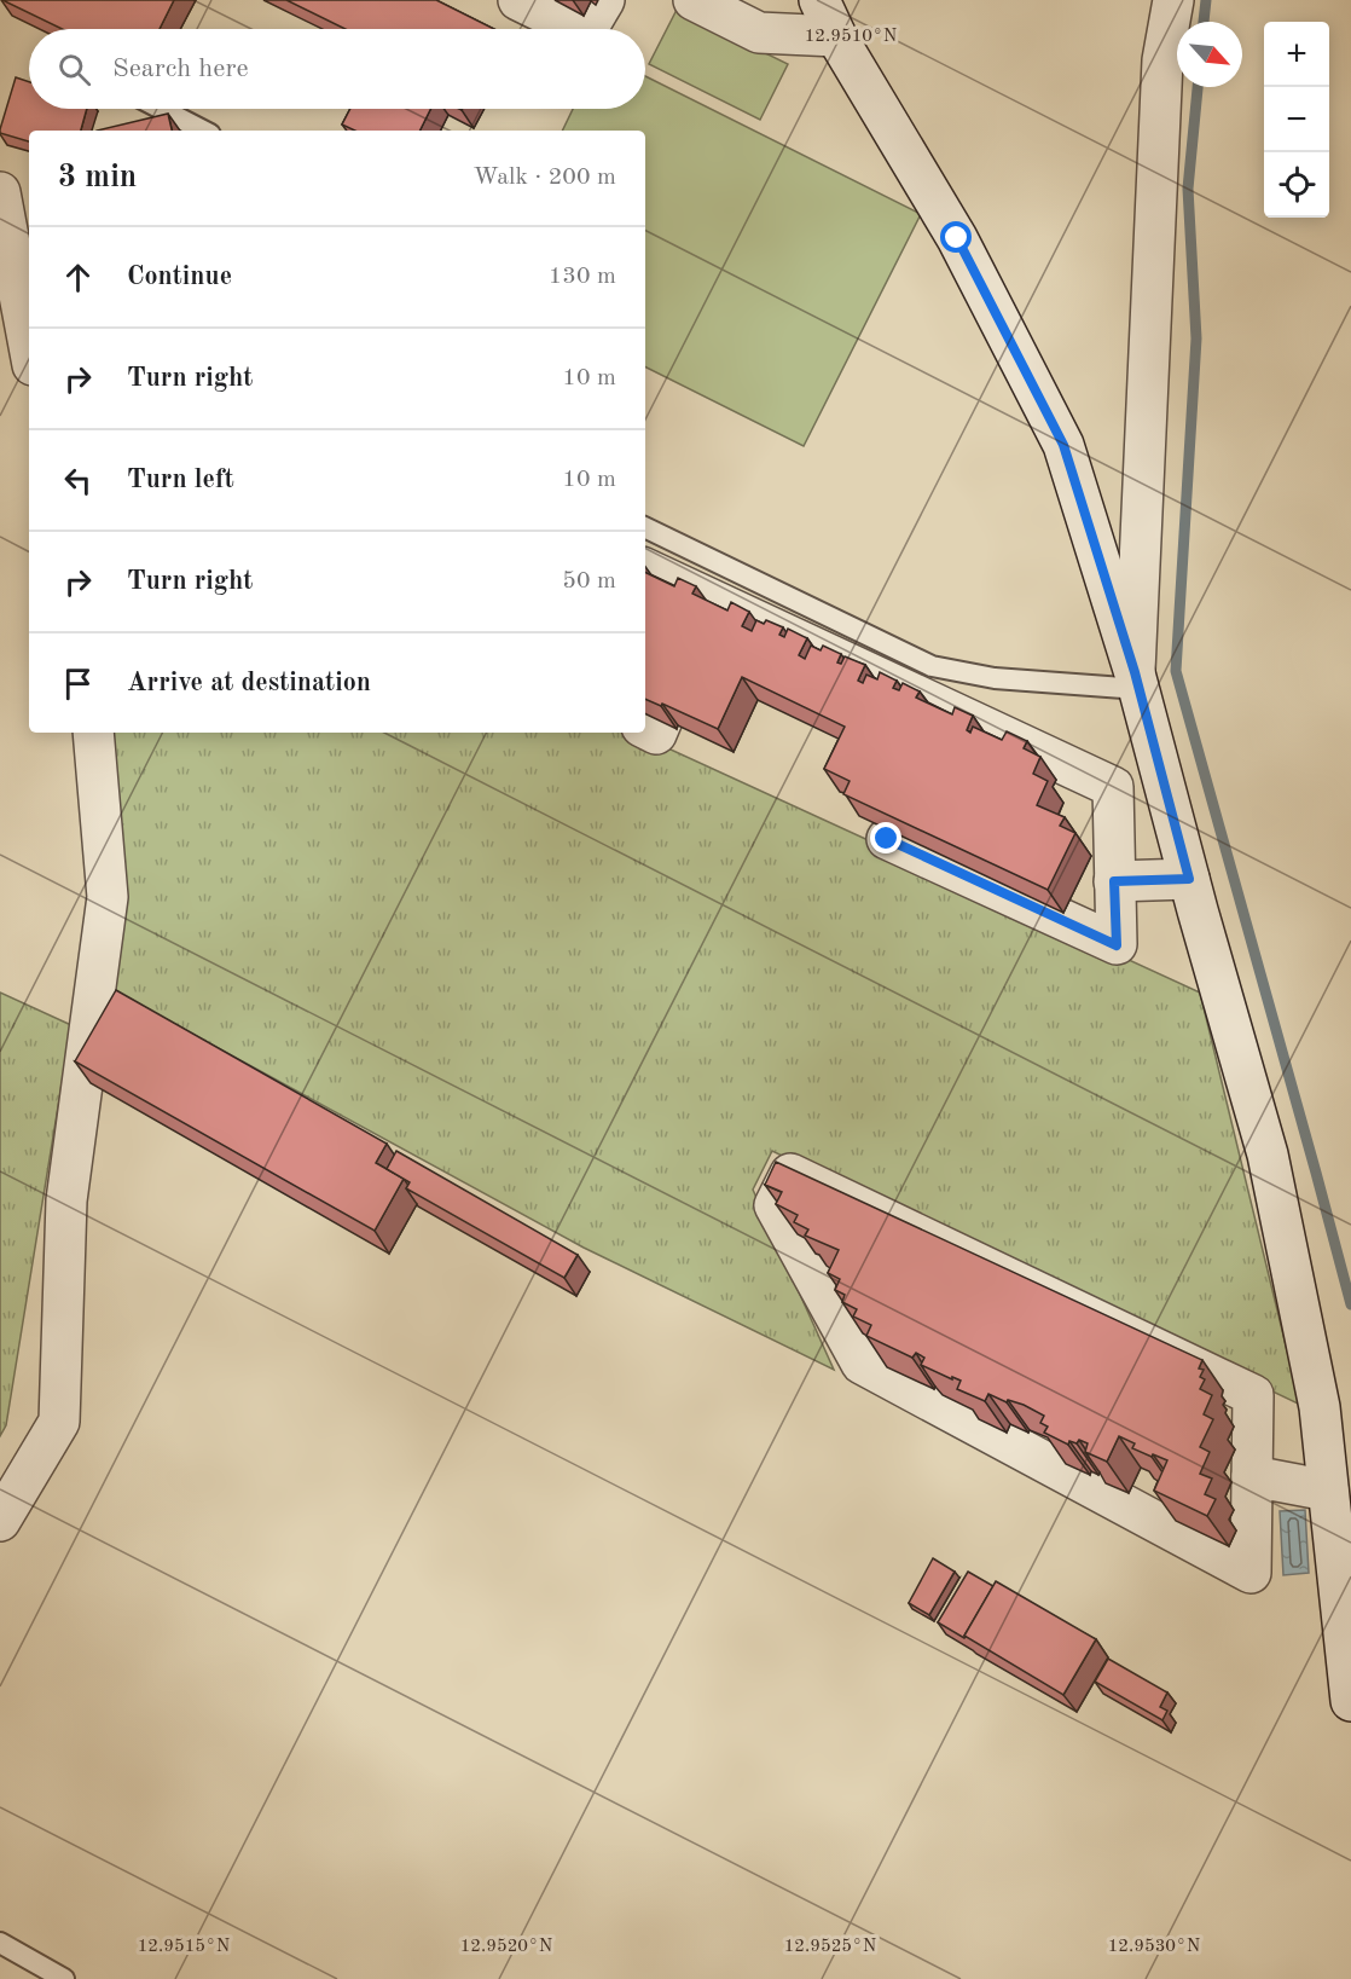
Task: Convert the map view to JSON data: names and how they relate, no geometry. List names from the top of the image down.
{
  "north": "bottom right",
  "page": {
    "map_buttons": ["+", "−"],
    "search": "Search here",
    "heading": ["3 min", "Walk · 200 m"],
    "list": [
      ["Continue", "130 m"],
      ["Turn right", "10 m"],
      ["Turn left", "10 m"],
      ["Turn right", "50 m"],
      "Arrive at destination"
    ]
  },
  "coordinates": [
    "12.9510°N",
    "12.9515°N",
    "12.9520°N",
    "12.9525°N",
    "12.9530°N"
  ]
}
